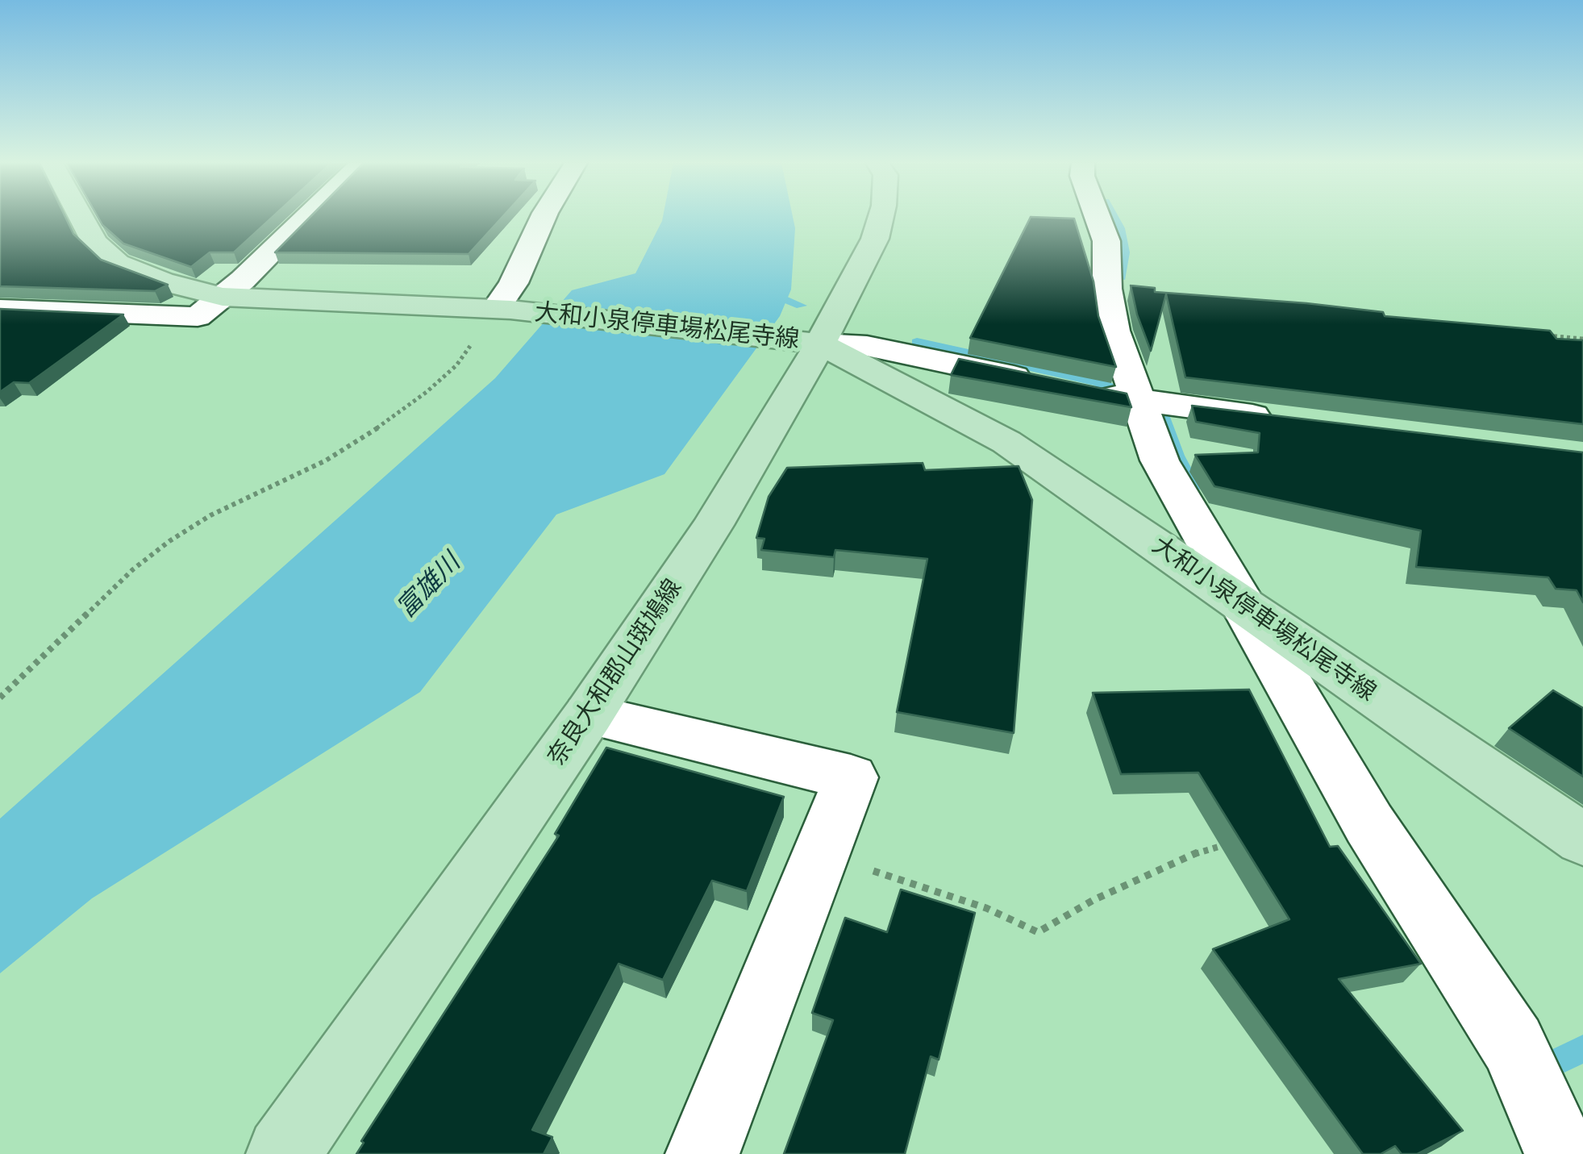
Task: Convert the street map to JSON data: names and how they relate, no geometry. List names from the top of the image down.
{
  "streets": {
    "main road": ["大和小泉停車場松尾寺線", "奈良大和郡山斑鳩線"]
  },
  "crossings": [
    ["大和小泉停車場松尾寺線", "奈良大和郡山斑鳩線"]
  ],
  "water": ["富雄川"]
}
